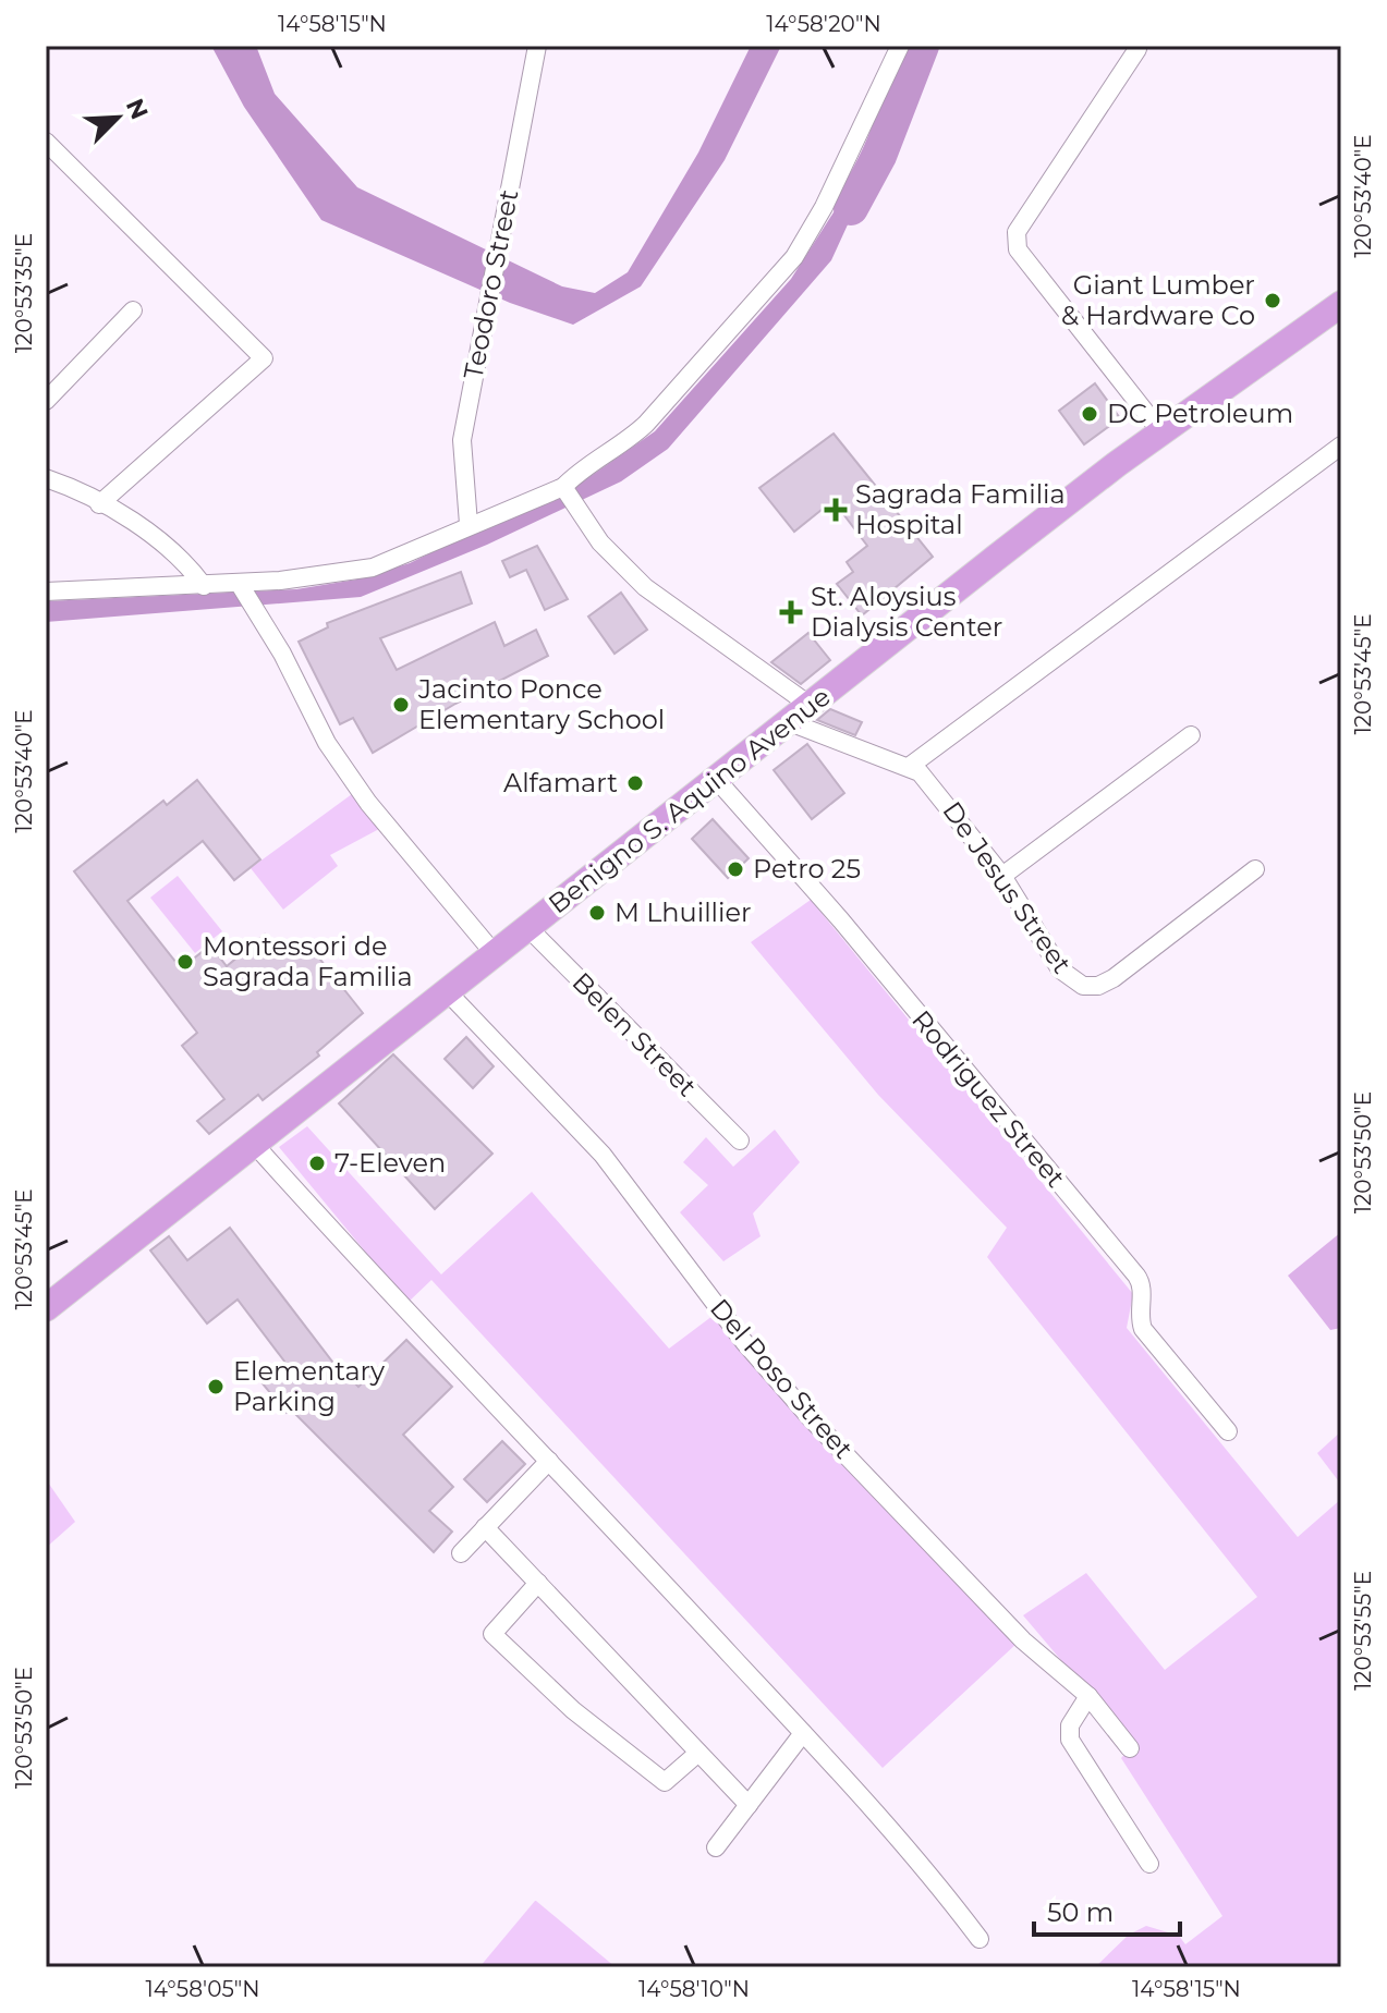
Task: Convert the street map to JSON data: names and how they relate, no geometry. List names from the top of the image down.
{
  "streets": {
    "main road": ["Benigno S. Aquino Avenue"],
    "street": [
      "Teodoro Street",
      "De Jesus Street",
      "Belen Street",
      "Rodriguez Street",
      "Del Poso Street"
    ]
  },
  "crossings": [
    ["Benigno S. Aquino Avenue", "De Jesus Street"],
    ["Benigno S. Aquino Avenue", "Belen Street"],
    ["Benigno S. Aquino Avenue", "Rodriguez Street"],
    ["Benigno S. Aquino Avenue", "Del Poso Street"]
  ],
  "places": {
    "other": [
      "Giant Lumber & Hardware Co",
      "DC Petroleum",
      "Jacinto Ponce Elementary School",
      "Alfamart",
      "Petro 25",
      "M Lhuillier",
      "Montessori de Sagrada Familia",
      "7-Eleven",
      "Elementary Parking"
    ],
    "health": ["Sagrada Familia Hospital", "St. Aloysius Dialysis Center"]
  },
  "scale_bar": "50 m",
  "north": "top right",
  "coordinates": [
    "14°58'15\"N",
    "14°58'20\"N",
    "120°53'40\"E",
    "120°53'35\"E",
    "120°53'45\"E",
    "120°53'50\"E",
    "120°53'55\"E",
    "14°58'05\"N",
    "14°58'10\"N"
  ]
}
